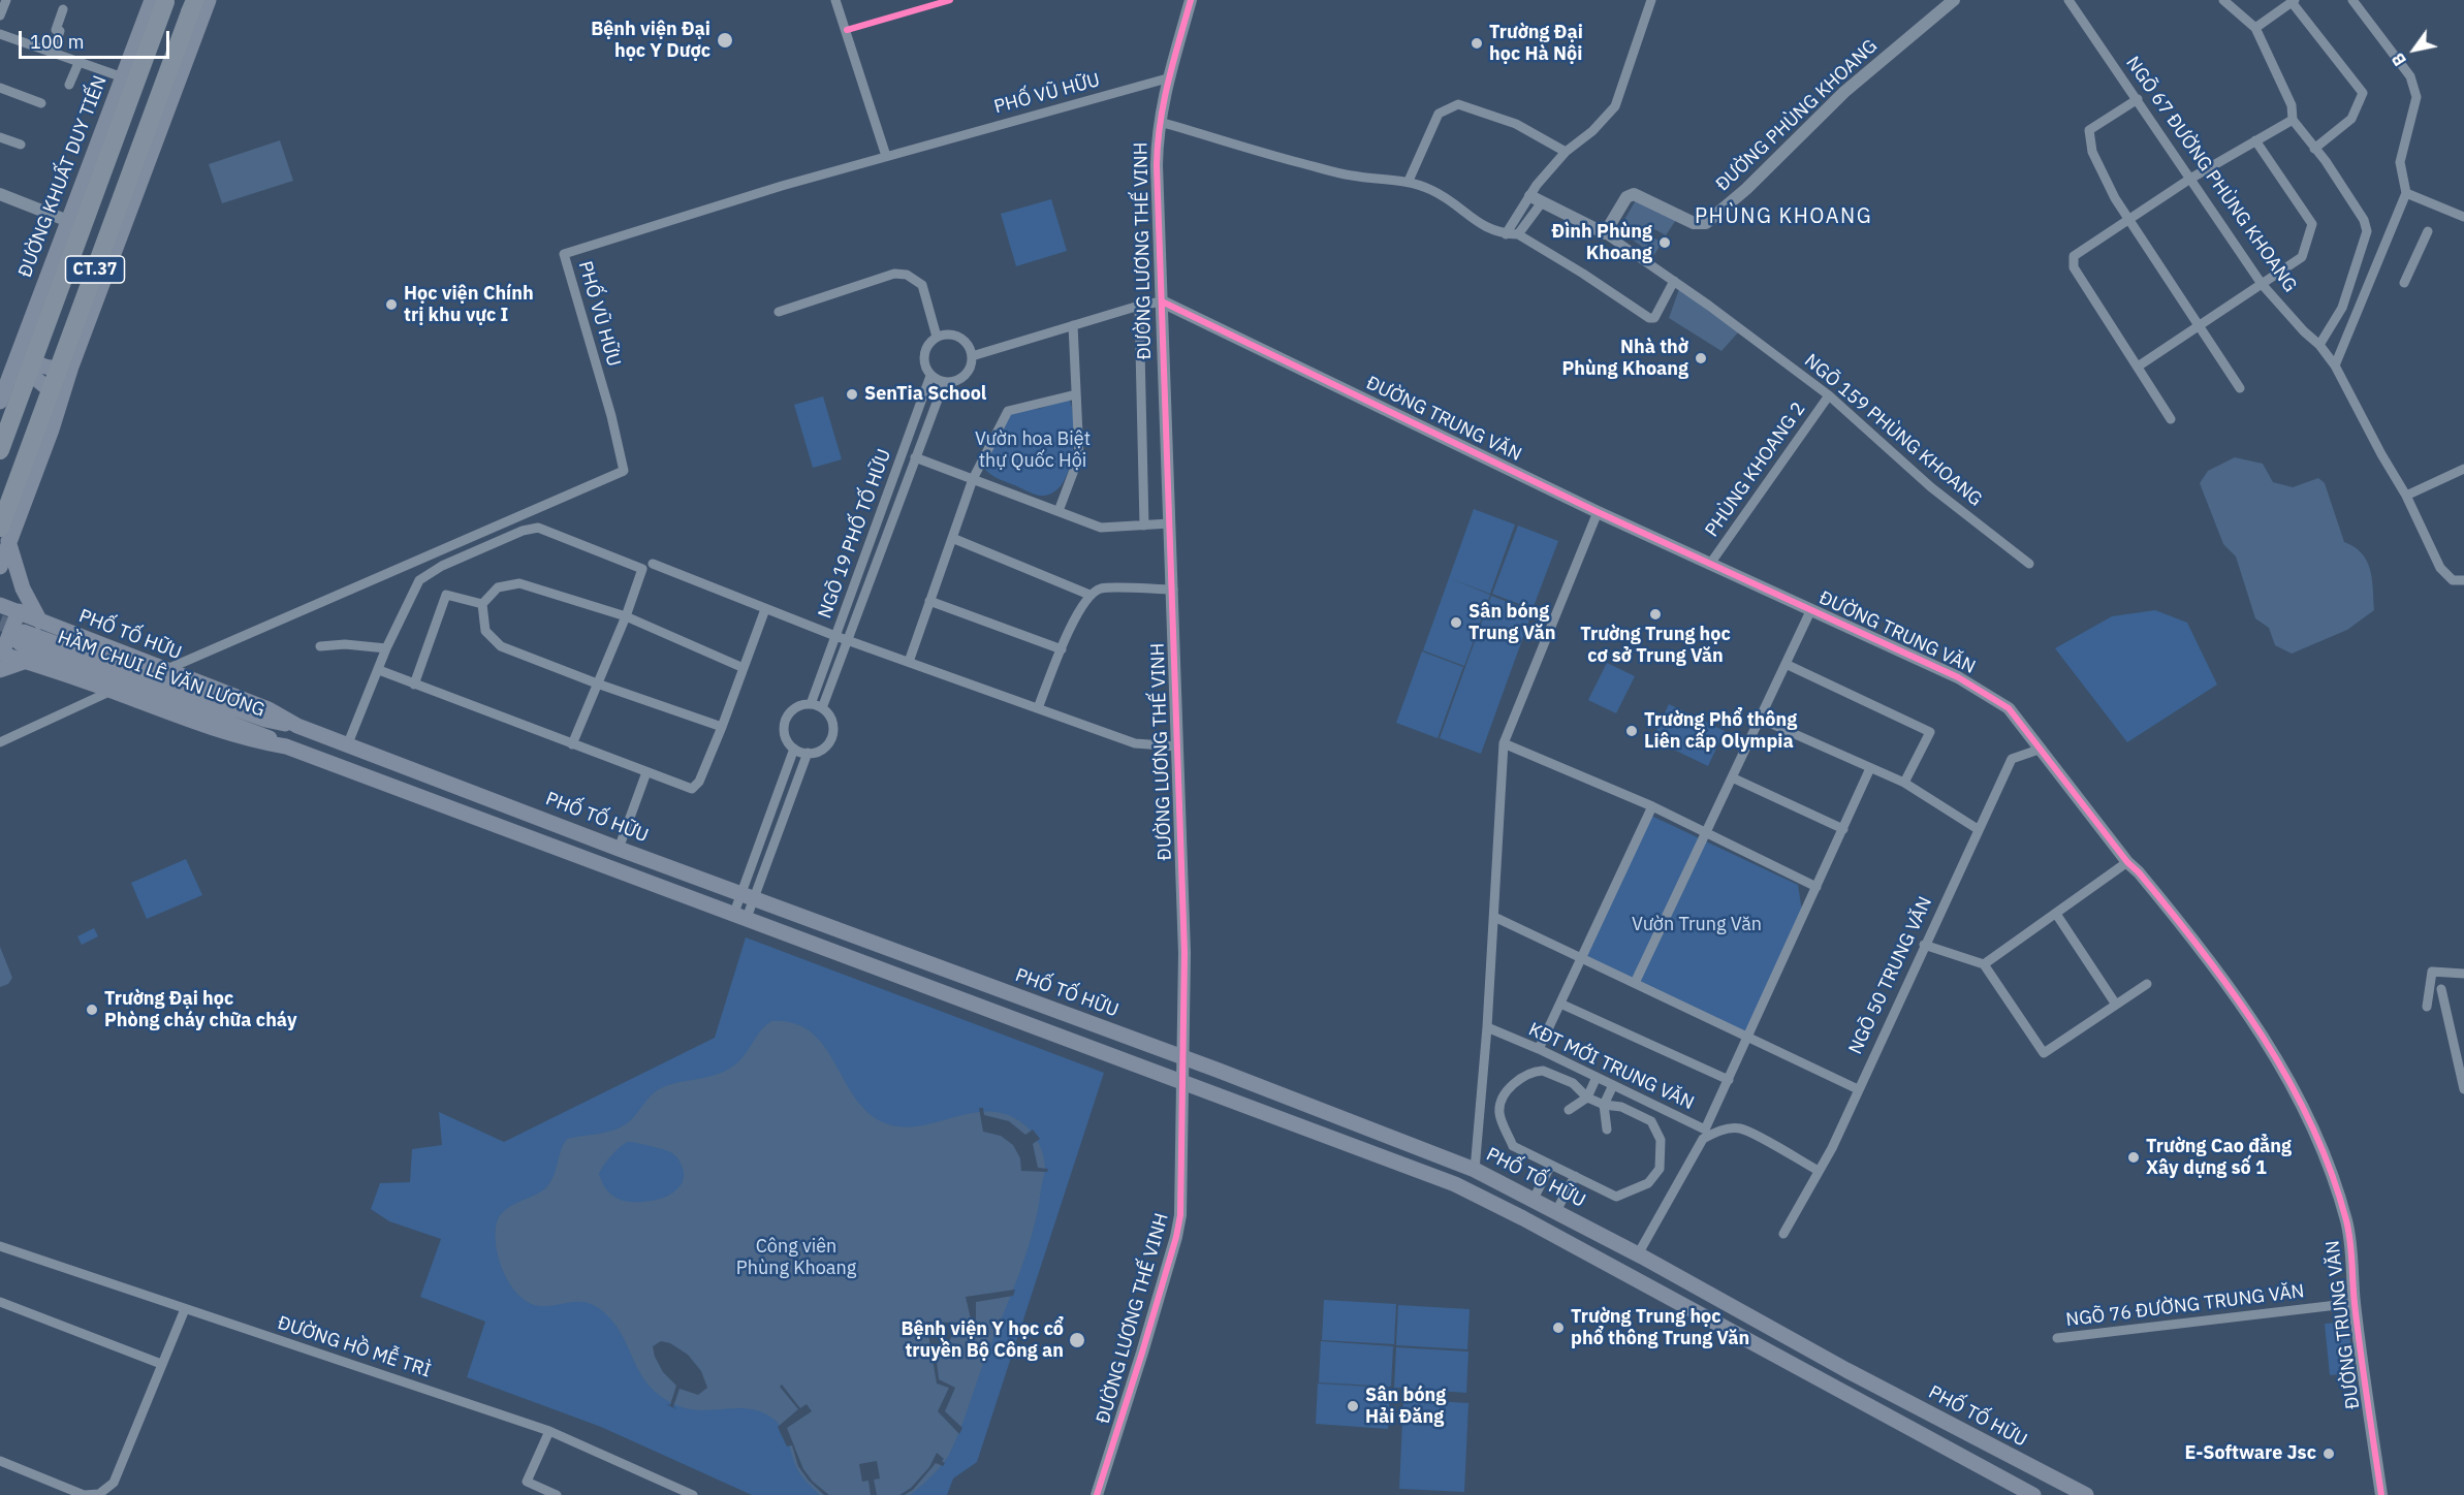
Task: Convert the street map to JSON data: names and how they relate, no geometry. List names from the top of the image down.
{
  "streets": {
    "highway": ["CT.37"],
    "main road": ["ĐƯỜNG KHUẤT DUY TIẾN", "PHỐ TỐ HỮU", "HẦM CHUI LÊ VĂN LƯƠNG"],
    "street": [
      "PHỐ VŨ HỮU",
      "ĐƯỜNG PHÙNG KHOANG",
      "NGÕ 67 ĐƯỜNG PHÙNG KHOANG",
      "ĐƯỜNG LƯƠNG THẾ VINH",
      "ĐƯỜNG TRUNG VĂN",
      "NGÕ 159 PHÙNG KHOANG",
      "PHÙNG KHOANG 2",
      "NGÕ 19 PHỐ TỐ HỮU",
      "NGÕ 50 TRUNG VĂN",
      "KĐT MỚI TRUNG VĂN",
      "NGÕ 76 ĐƯỜNG TRUNG VĂN",
      "ĐƯỜNG HỒ MỄ TRÌ"
    ]
  },
  "crossings": [
    ["PHỐ VŨ HỮU", "ĐƯỜNG LƯƠNG THẾ VINH"],
    ["PHỐ VŨ HỮU", "PHỐ TỐ HỮU"],
    ["ĐƯỜNG KHUẤT DUY TIẾN", "CT.37"],
    ["ĐƯỜNG LƯƠNG THẾ VINH", "ĐƯỜNG TRUNG VĂN"],
    ["ĐƯỜNG LƯƠNG THẾ VINH", "PHỐ TỐ HỮU"],
    ["ĐƯỜNG TRUNG VĂN", "PHÙNG KHOANG 2"],
    ["ĐƯỜNG TRUNG VĂN", "NGÕ 50 TRUNG VĂN"],
    ["ĐƯỜNG TRUNG VĂN", "NGÕ 76 ĐƯỜNG TRUNG VĂN"],
    ["NGÕ 159 PHÙNG KHOANG", "PHÙNG KHOANG 2"],
    ["PHỐ TỐ HỮU", "HẦM CHUI LÊ VĂN LƯƠNG"]
  ],
  "districts": ["PHÙNG KHOANG"],
  "parks": ["Vườn hoa Biệt thự Quốc Hội", "Vườn Trung Văn", "Công viên Phùng Khoang"],
  "places": [
    "Bệnh viện Đại học Y Dược",
    "Trường Đại học Hà Nội",
    "Đình Phùng Khoang",
    "Học viện Chính trị khu vực I",
    "Nhà thờ Phùng Khoang",
    "SenTia School",
    "Trường Trung học cơ sở Trung Văn",
    "Sân bóng Trung Văn",
    "Trường Phổ thông Liên cấp Olympia",
    "Trường Đại học Phòng cháy chữa cháy",
    "Trường Cao đẳng Xây dựng số 1",
    "Trường Trung học phổ thông Trung Văn",
    "Bệnh viện Y học cổ truyền Bộ Công an",
    "Sân bóng Hải Đăng",
    "E-Software Jsc"
  ],
  "scale_bar": "100 m",
  "north": "bottom left"
}
